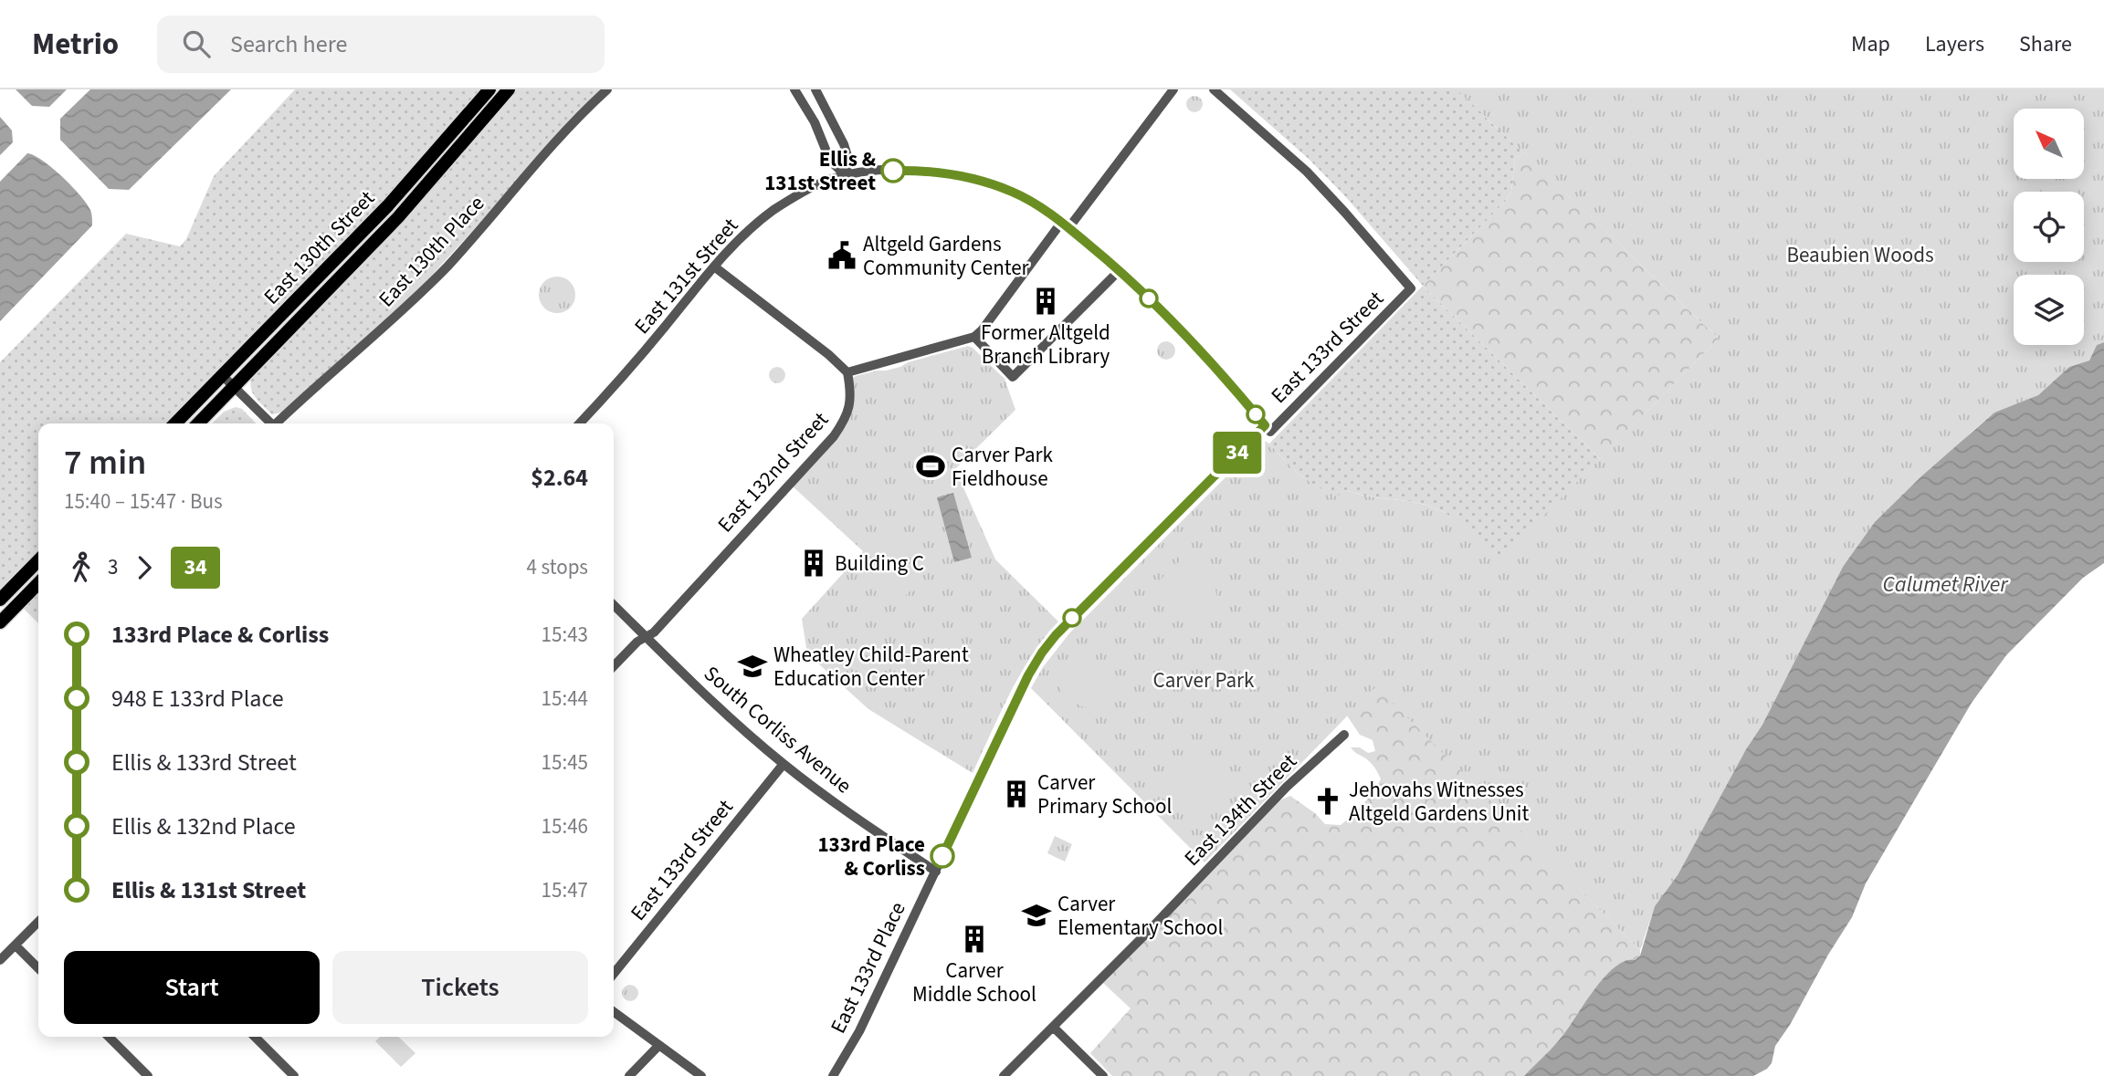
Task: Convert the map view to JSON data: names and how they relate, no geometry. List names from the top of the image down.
{
  "streets": {
    "main road": ["East 130th Street"],
    "street": [
      "East 130th Place",
      "East 131st Street",
      "East 133rd Street",
      "East 132nd Street",
      "South Corliss Avenue",
      "East 134th Street",
      "East 133rd Place"
    ]
  },
  "crossings": [
    ["East 131st Street", "East 133rd Street"],
    ["East 133rd Street", "South Corliss Avenue"],
    ["East 133rd Street", "East 133rd Place"],
    ["East 132nd Street", "South Corliss Avenue"],
    ["South Corliss Avenue", "East 133rd Place"]
  ],
  "water": ["Calumet River"],
  "parks": ["Beaubien Woods", "Carver Park"],
  "places": {
    "other": ["Ellis & 131st Street", "133rd Place & Corliss"],
    "public building": ["Altgeld Gardens Community Center"],
    "building": [
      "Former Altgeld Branch Library",
      "Building C",
      "Carver Primary School",
      "Carver Middle School"
    ],
    "sports": ["Carver Park Fieldhouse"],
    "school or university": ["Wheatley Child-Parent Education Center", "Carver Elementary School"],
    "church": ["Jehovahs Witnesses Altgeld Gardens Unit"]
  },
  "lines": ["bus line 34"],
  "north": "top left",
  "page": {
    "header": "Metrio",
    "search": "Search here",
    "nav": ["Map", "Layers", "Share"],
    "on_map": "34",
    "heading": ["7 min", "15:40 – 15:47 · Bus", "$2.64"],
    "legs": ["3", "34", "4 stops"],
    "list": [
      {
        "name": "133rd Place & Corliss",
        "value": "15:43"
      },
      {
        "name": "948 E 133rd Place",
        "value": "15:44"
      },
      {
        "name": "Ellis & 133rd Street",
        "value": "15:45"
      },
      {
        "name": "Ellis & 132nd Place",
        "value": "15:46"
      },
      {
        "name": "Ellis & 131st Street",
        "value": "15:47"
      }
    ],
    "buttons": ["Start", "Tickets"]
  }
}
